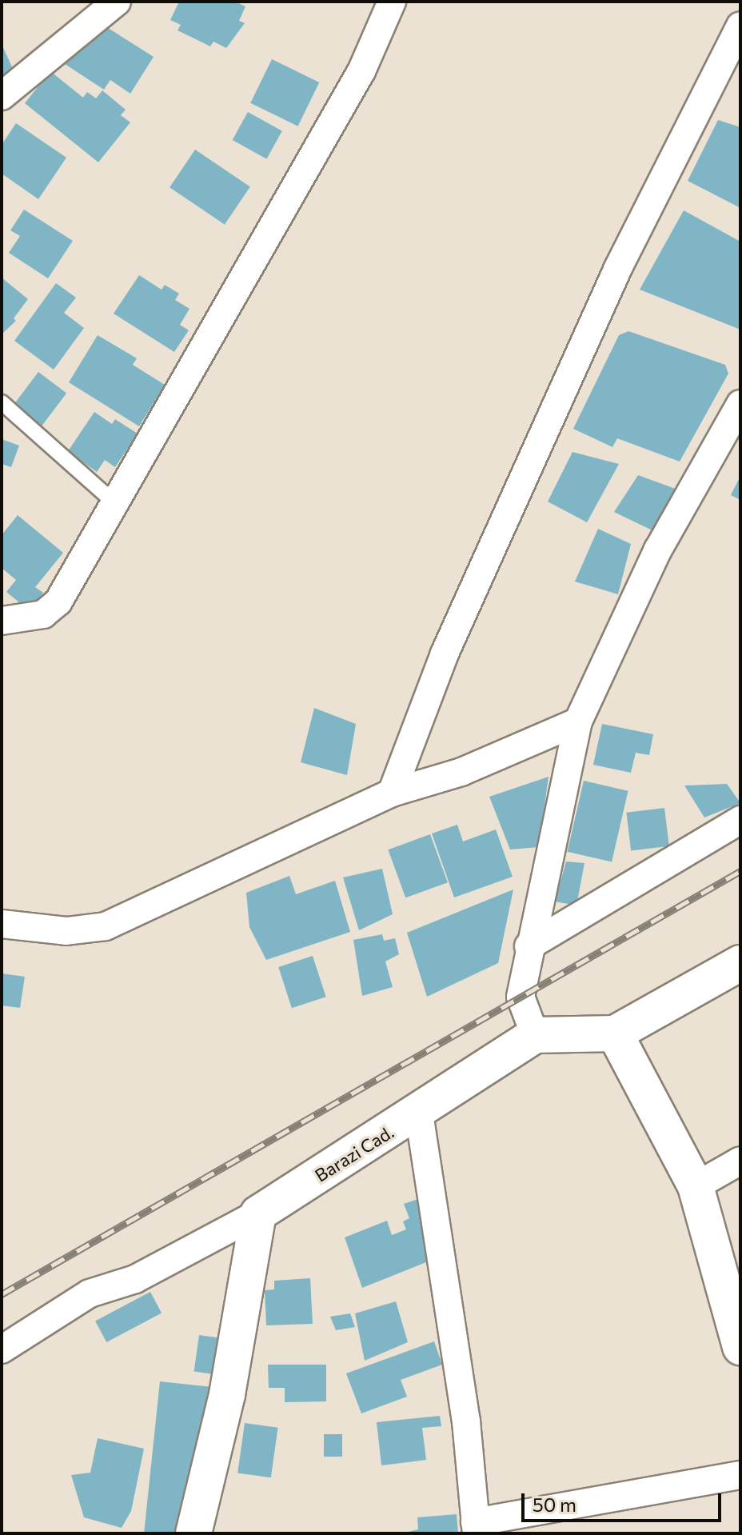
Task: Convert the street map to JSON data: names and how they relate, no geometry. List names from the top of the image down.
{
  "streets": {
    "street": ["Barazi Cad."]
  },
  "scale_bar": "50 m"
}
